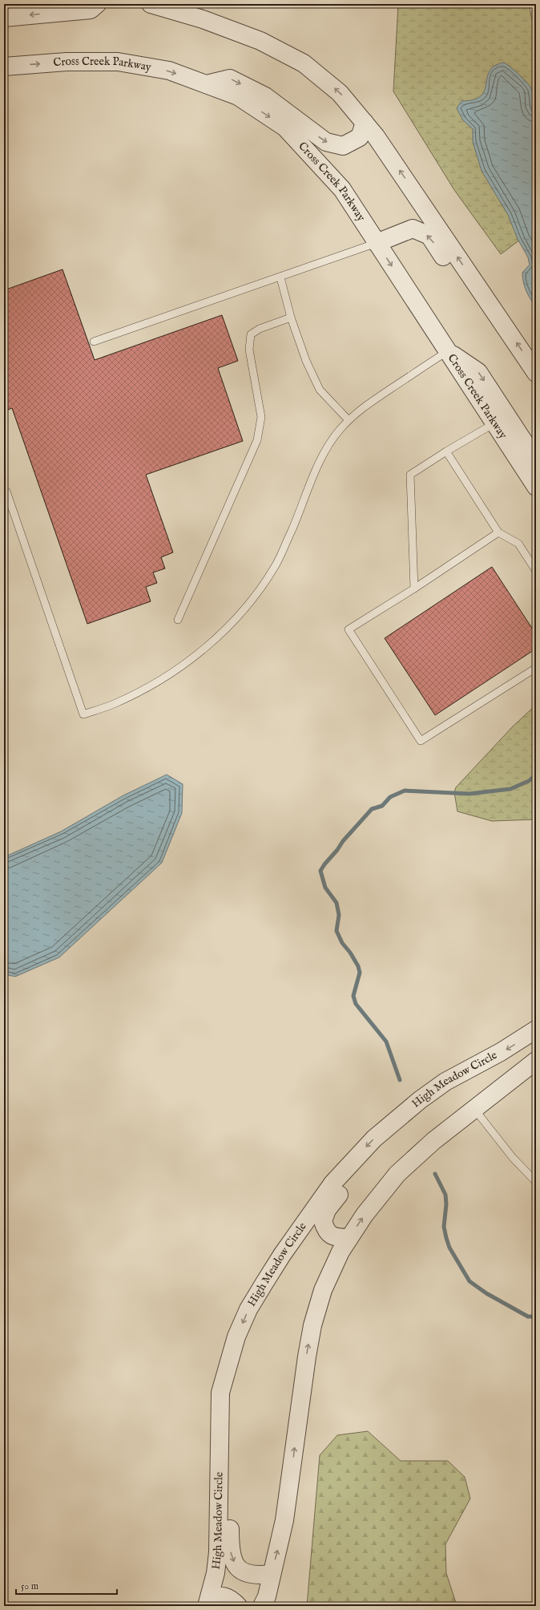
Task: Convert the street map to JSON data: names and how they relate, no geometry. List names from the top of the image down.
{
  "streets": {
    "street": ["Cross Creek Parkway", "High Meadow Circle"]
  },
  "scale_bar": "50 m"
}
